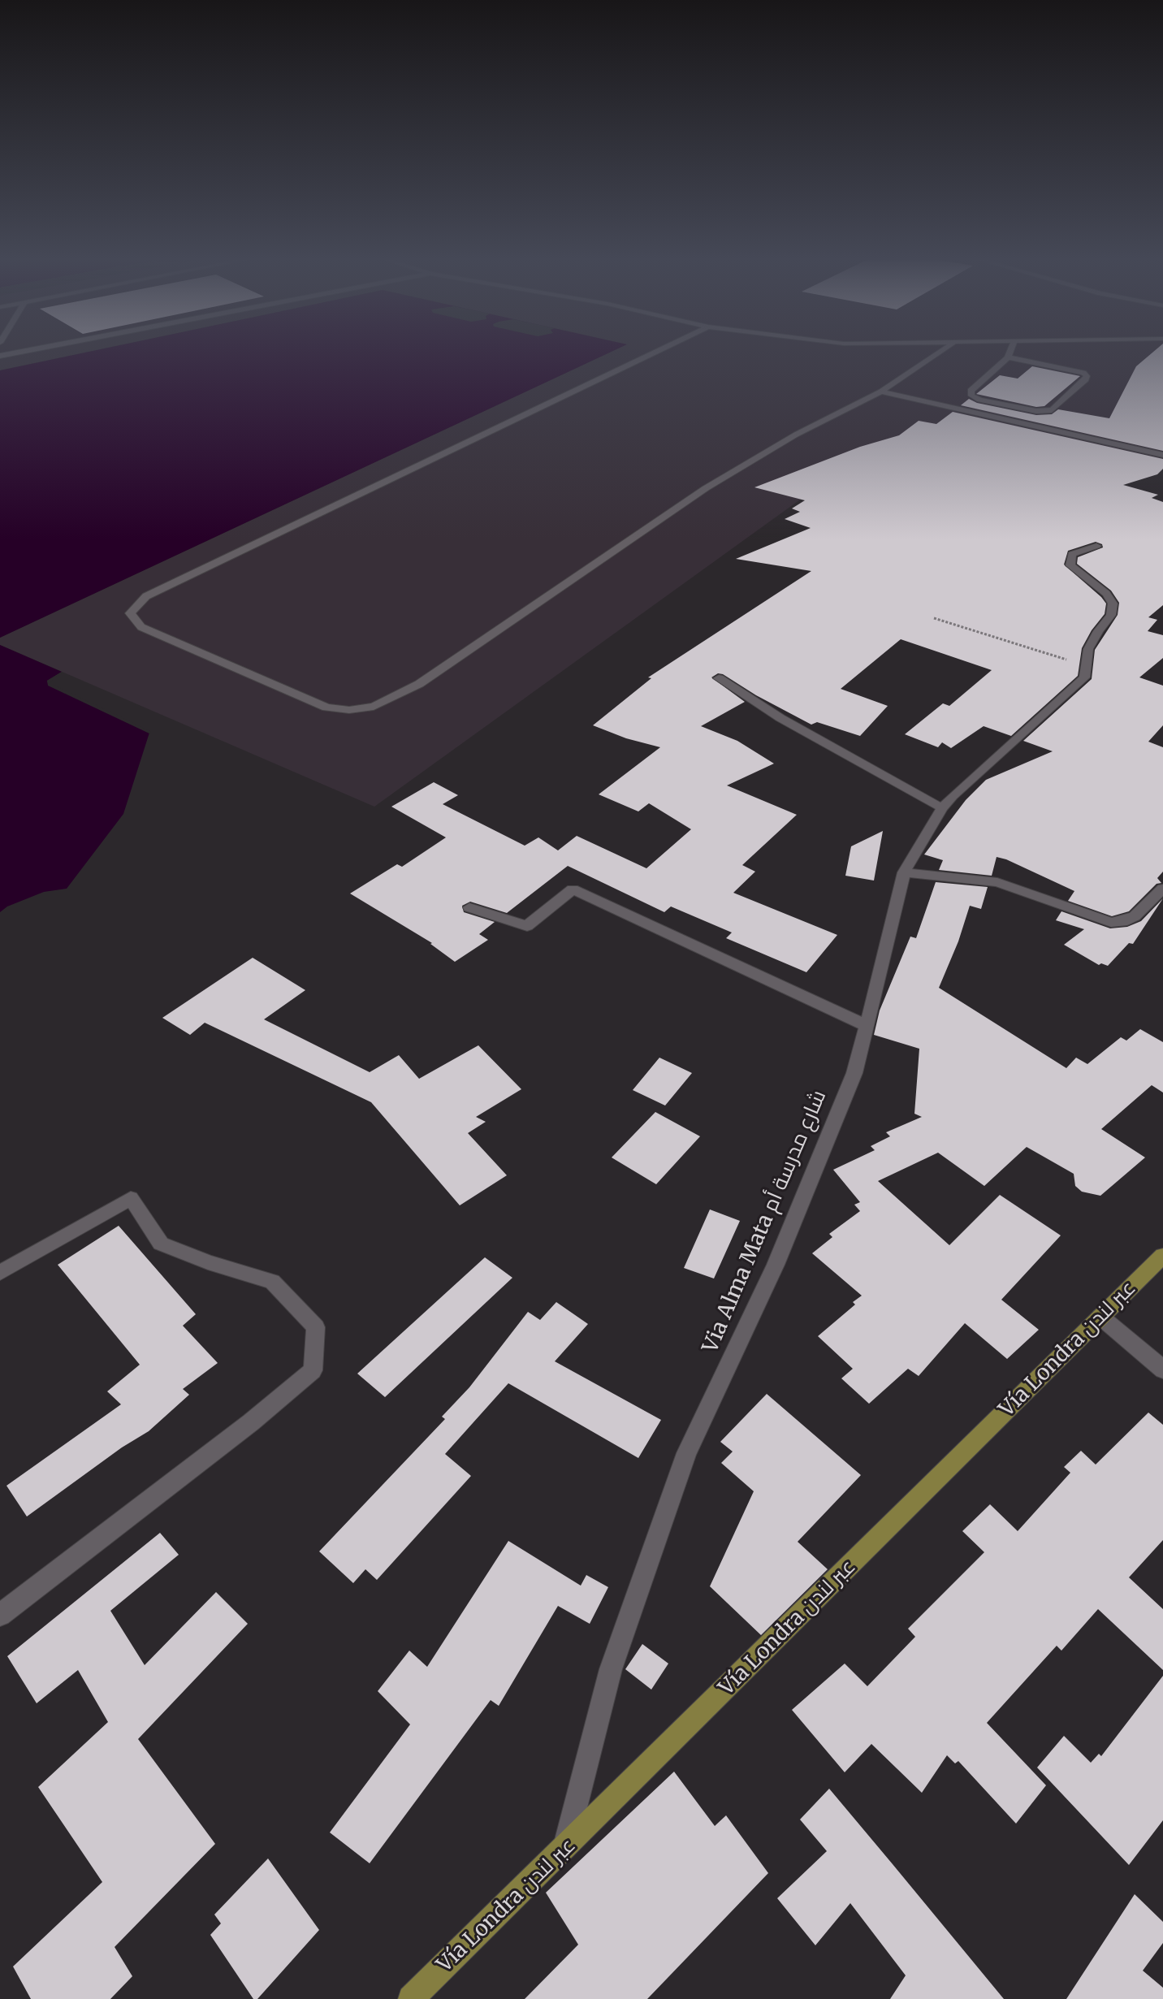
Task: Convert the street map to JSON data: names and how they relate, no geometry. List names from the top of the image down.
{
  "streets": {
    "main road": ["Vía Londra عبر لندن"],
    "street": ["Via Alma Mata شارع مدرسة أم"]
  },
  "crossings": [
    ["Via Alma Mata شارع مدرسة أم", "Vía Londra عبر لندن"]
  ]
}
